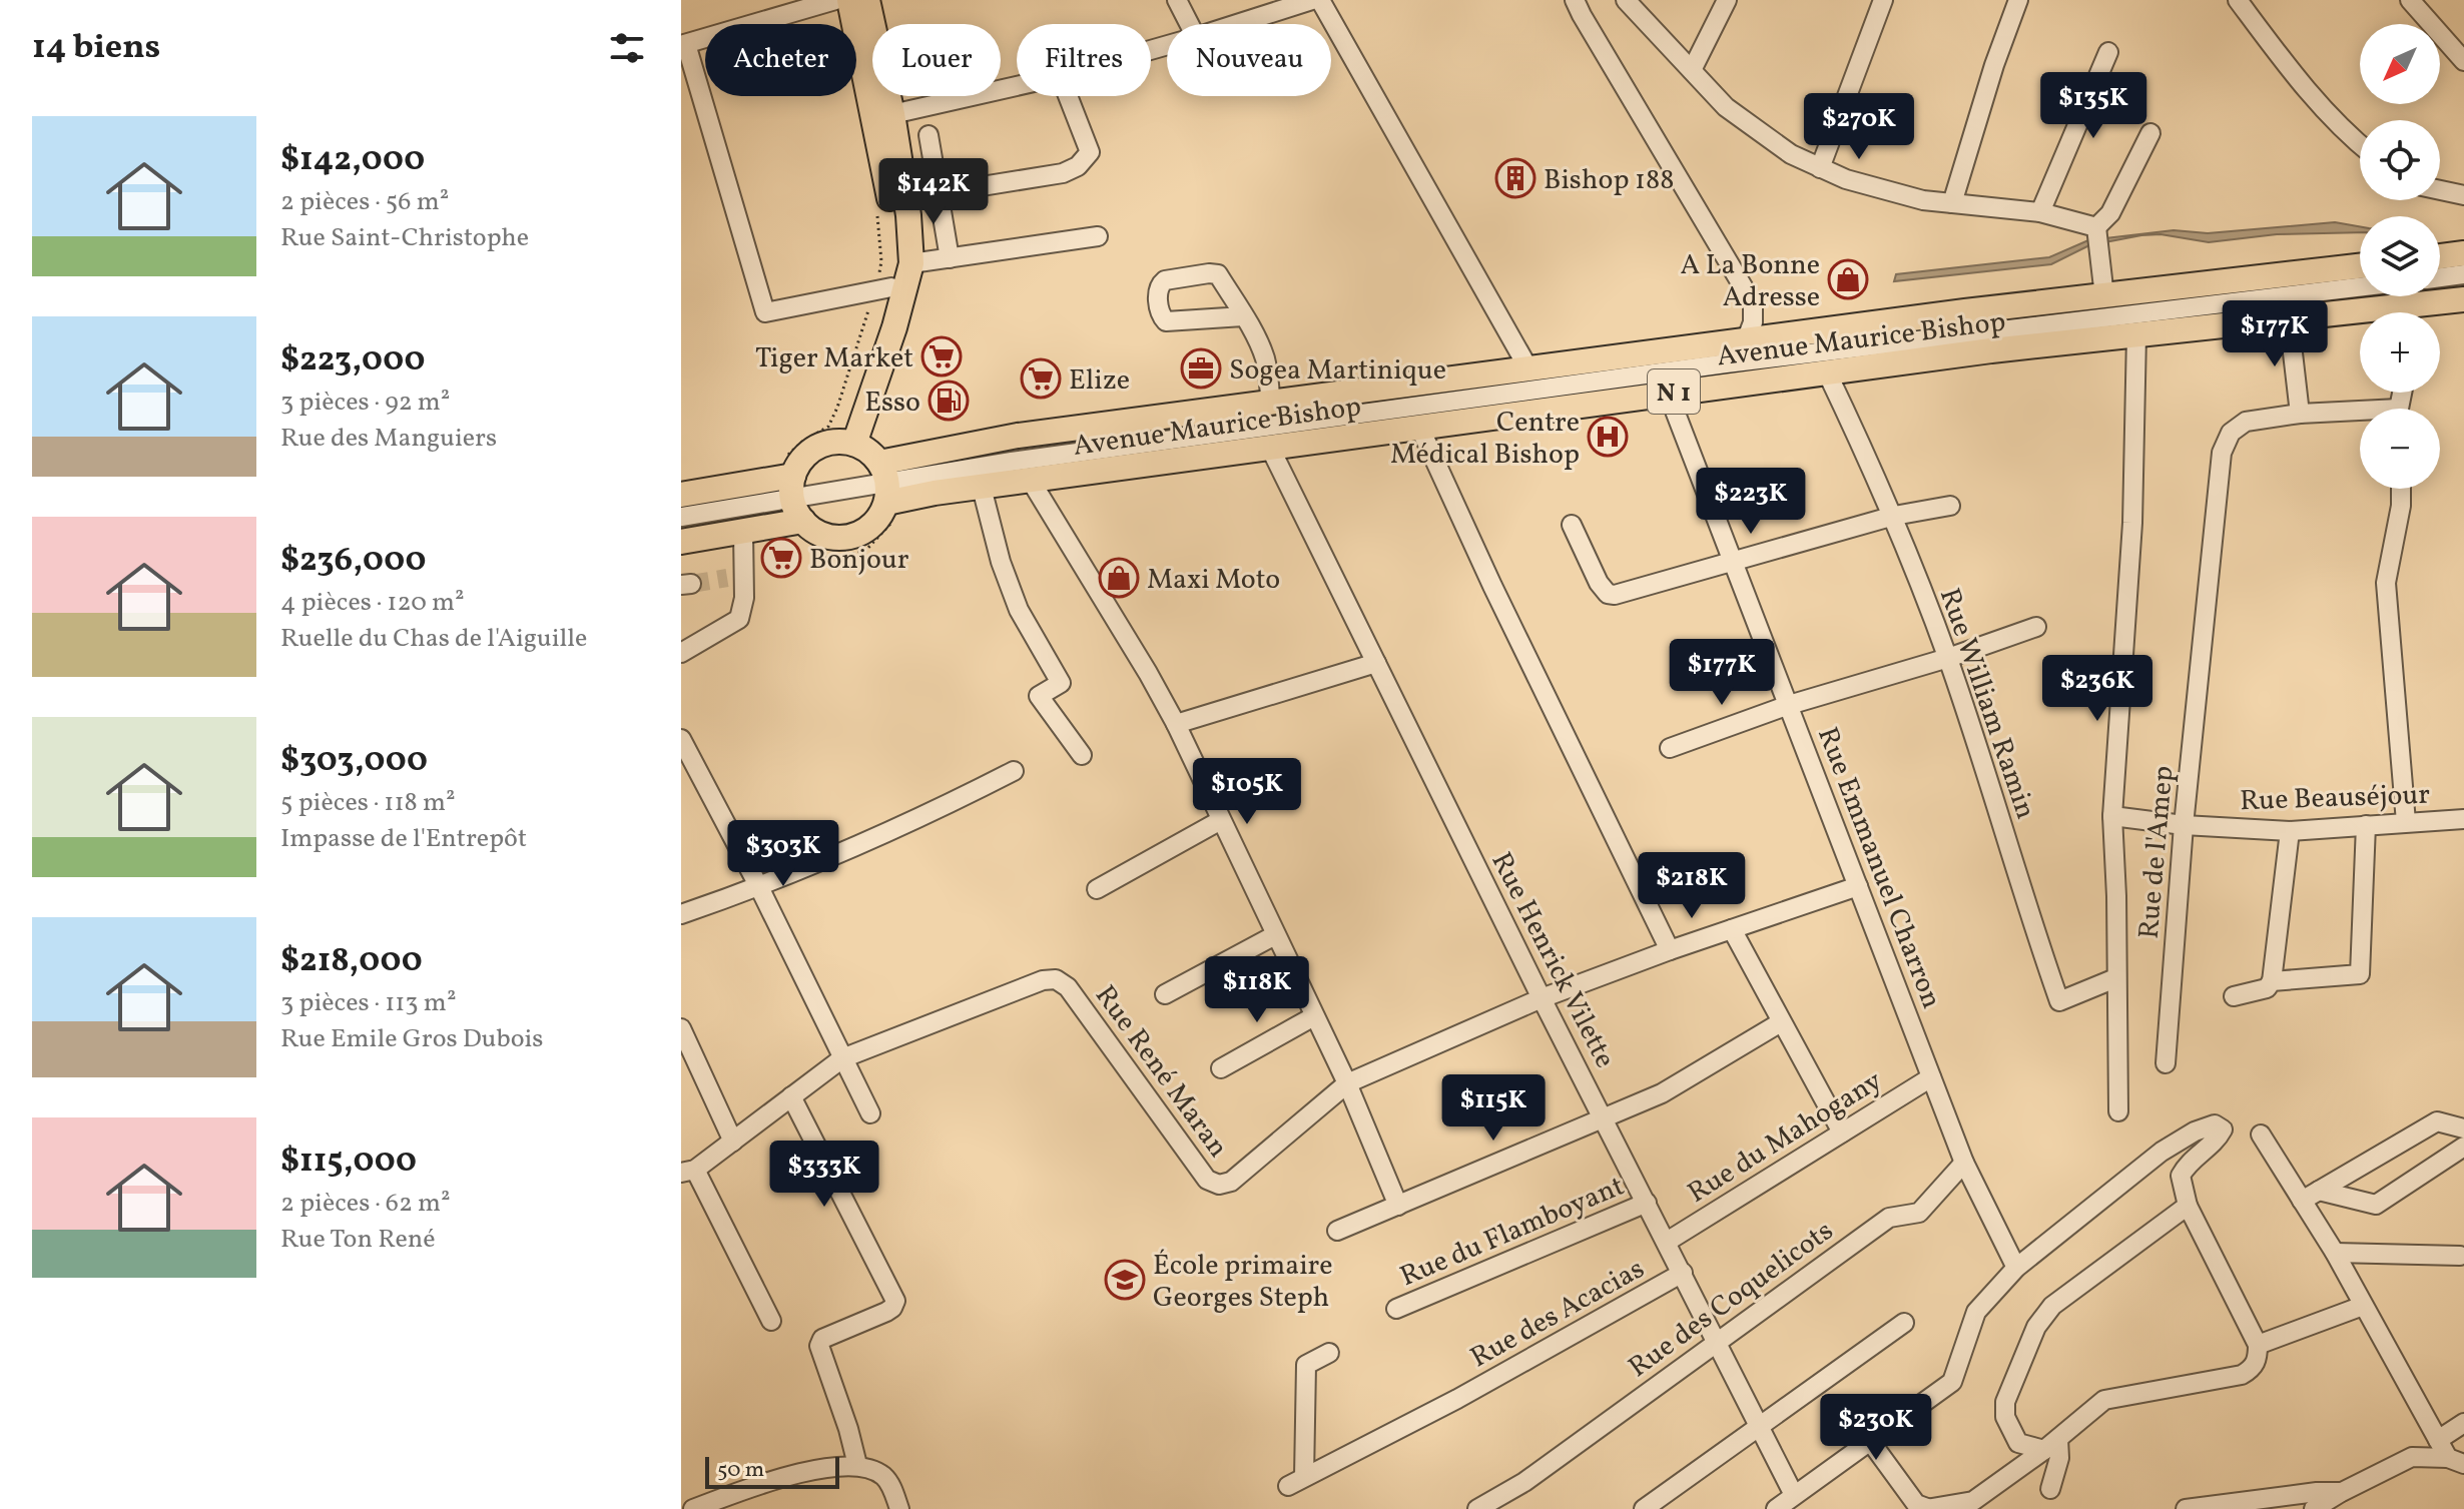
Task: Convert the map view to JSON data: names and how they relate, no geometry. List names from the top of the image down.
{
  "streets": {
    "main road": ["Avenue Maurice Bishop", "N 1"],
    "street": [
      "Rue William Ramin",
      "Rue Beauséjour",
      "Rue de l'Amep",
      "Rue Emmanuel Charron",
      "Rue Henrick Vilette",
      "Rue René Maran",
      "Rue du Mahogany",
      "Rue du Flamboyant",
      "Rue des Coquelicots",
      "Rue des Acacias"
    ]
  },
  "crossings": [
    ["Avenue Maurice Bishop", "Rue William Ramin"],
    ["Avenue Maurice Bishop", "Rue Emmanuel Charron"],
    ["Avenue Maurice Bishop", "Rue Henrick Vilette"],
    ["Rue Beauséjour", "Rue de l'Amep"],
    ["Rue Emmanuel Charron", "Rue du Mahogany"],
    ["Rue Emmanuel Charron", "Rue des Coquelicots"],
    ["Rue Henrick Vilette", "Rue du Mahogany"],
    ["Rue Henrick Vilette", "Rue du Flamboyant"],
    ["Rue Henrick Vilette", "Rue des Coquelicots"],
    ["Rue Henrick Vilette", "Rue des Acacias"]
  ],
  "places": {
    "building": ["Bishop 188"],
    "shop": ["A La Bonne Adresse", "Maxi Moto"],
    "supermarket": ["Tiger Market", "Elize", "Bonjour"],
    "office": ["Sogea Martinique"],
    "fuel station": ["Esso"],
    "hospital": ["Centre Médical Bishop"],
    "school or university": ["École primaire Georges Steph"]
  },
  "scale_bar": "50 m",
  "north": "bottom left",
  "page": {
    "heading": "14 biens",
    "map_buttons": ["+", "−"],
    "chip": [
      "Acheter",
      "Louer",
      "Filtres",
      "Nouveau"
    ],
    "price": [
      "$135K",
      "$270K",
      "$142K",
      "$177K",
      "$223K",
      "$177K",
      "$236K",
      "$105K",
      "$303K",
      "$218K",
      "$118K",
      "$115K",
      "$333K",
      "$230K"
    ],
    "list": [
      {
        "name": "$142,000",
        "note": "2 pièces · 56 m² · Rue Saint-Christophe"
      },
      {
        "name": "$223,000",
        "note": "3 pièces · 92 m² · Rue des Manguiers"
      },
      {
        "name": "$236,000",
        "note": "4 pièces · 120 m² · Ruelle du Chas de l'Aiguille"
      },
      {
        "name": "$303,000",
        "note": "5 pièces · 118 m² · Impasse de l'Entrepôt"
      },
      {
        "name": "$218,000",
        "note": "3 pièces · 113 m² · Rue Emile Gros Dubois"
      },
      {
        "name": "$115,000",
        "note": "2 pièces · 62 m² · Rue Ton René"
      }
    ],
    "scale": "50 m"
  }
}
